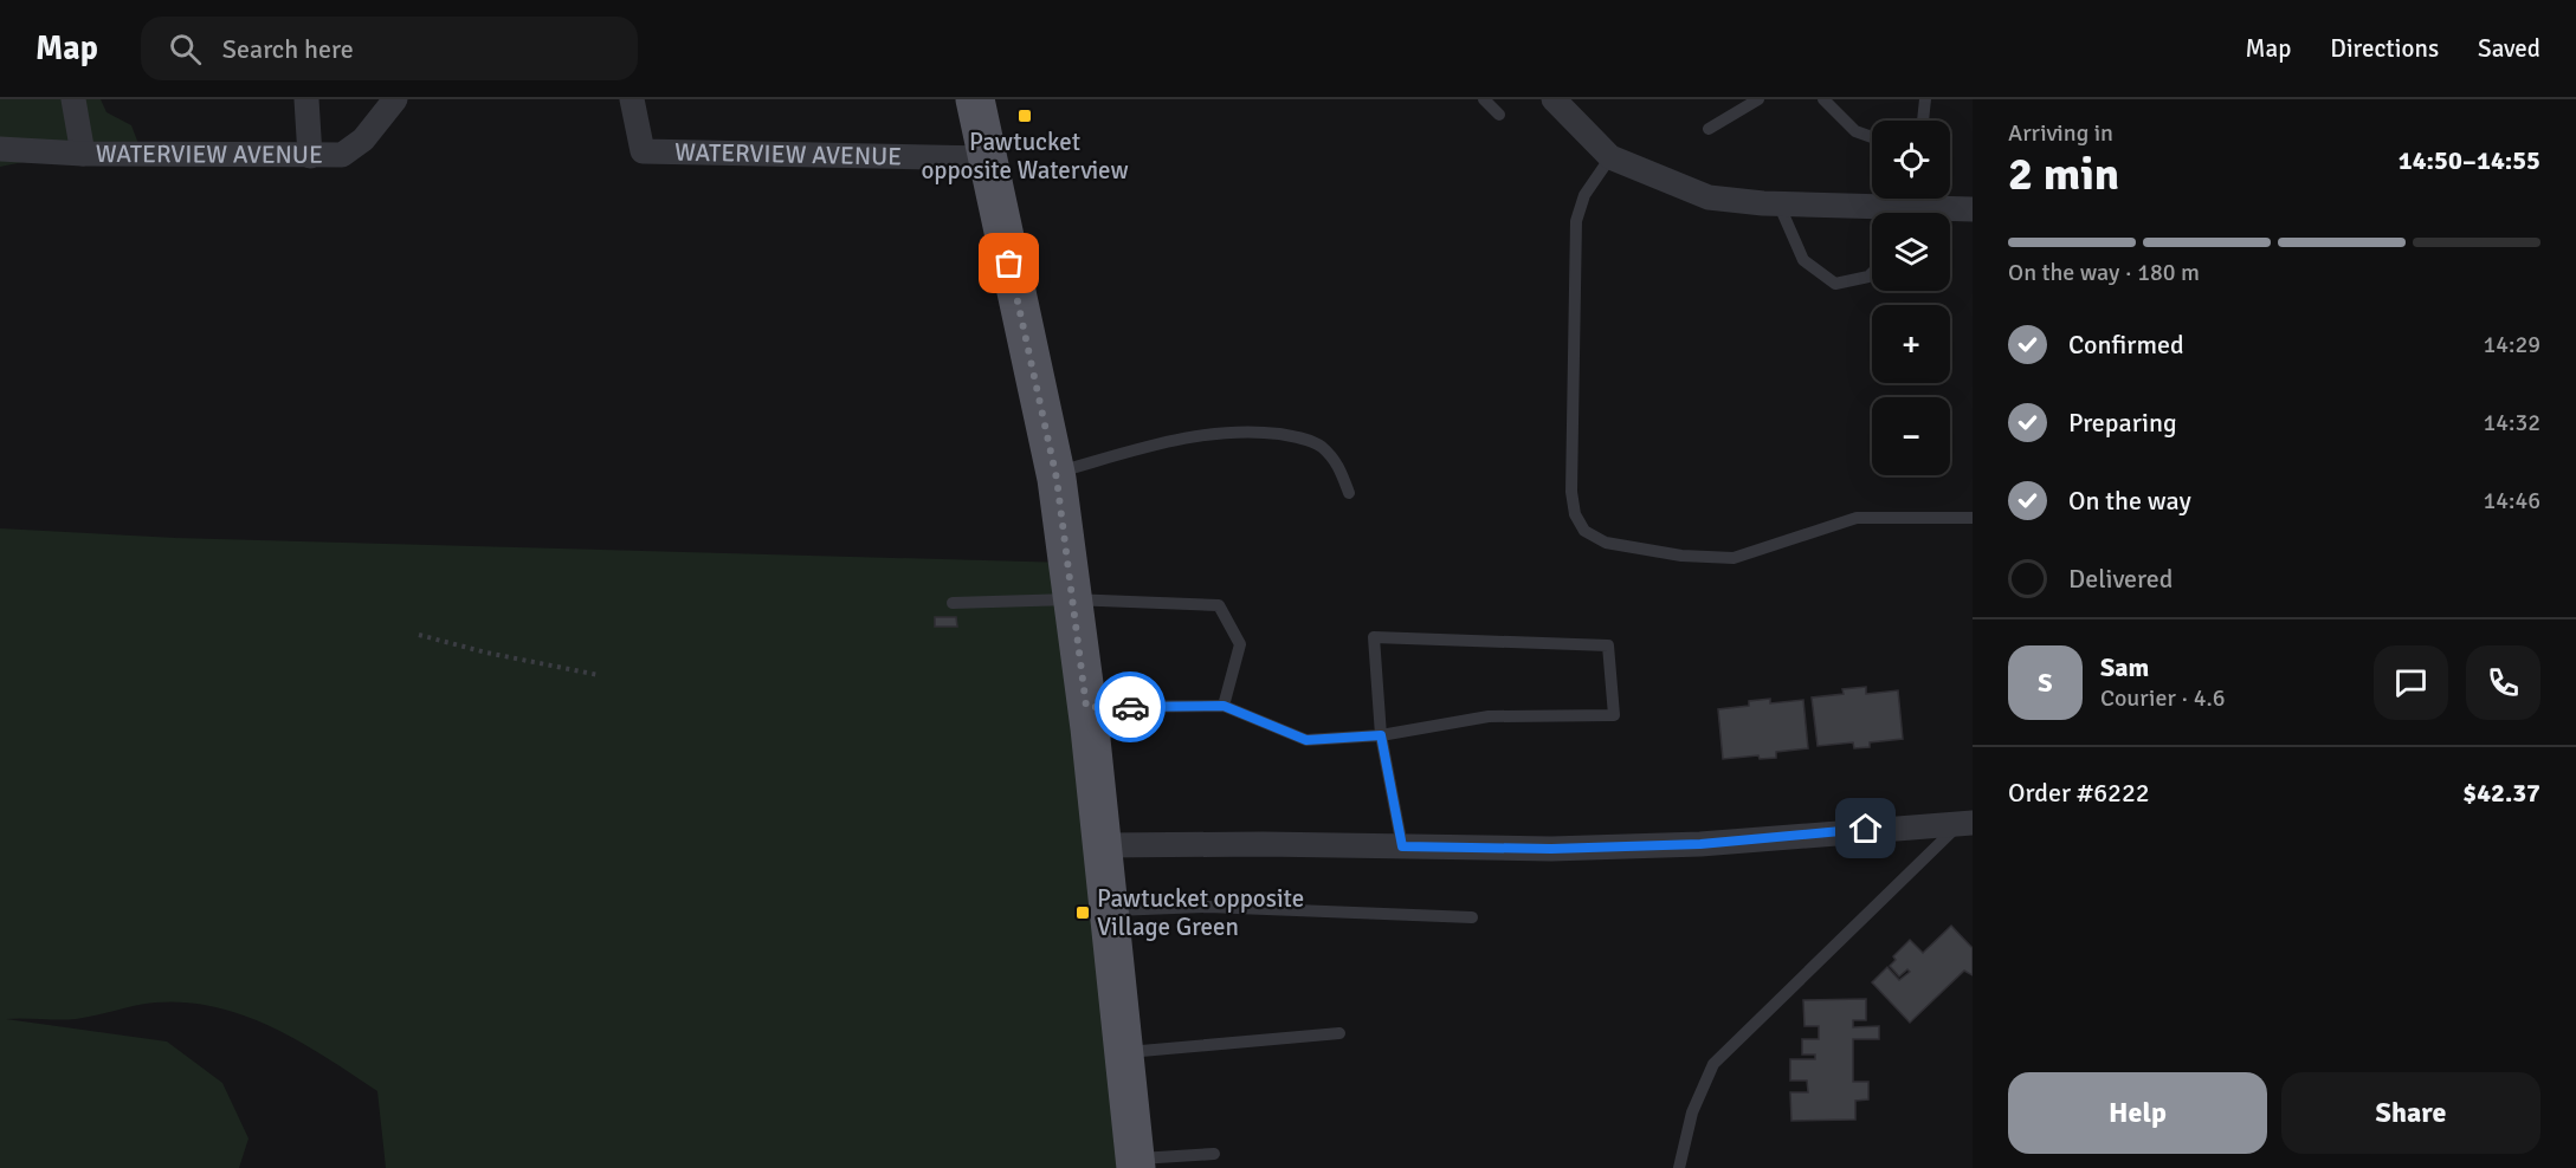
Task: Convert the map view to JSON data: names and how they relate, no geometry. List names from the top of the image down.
{
  "streets": {
    "street": ["WATERVIEW AVENUE"]
  },
  "places": {
    "transit": ["Pawtucket opposite Waterview", "Pawtucket opposite Village Green"]
  },
  "page": {
    "header": "Map",
    "search": "Search here",
    "nav": ["Map", "Directions", "Saved"],
    "heading": ["2 min", "Arriving in", "14:50–14:55"],
    "panel": [
      "Sam",
      "Courier · 4.6",
      "Order #6222",
      "$42.37"
    ],
    "map_buttons": ["+", "−"],
    "bar": "On the way · 180 m",
    "list": [
      ["Confirmed", "14:29"],
      ["Preparing", "14:32"],
      ["On the way", "14:46"],
      "Delivered"
    ],
    "round": "S",
    "buttons": ["Help", "Share"]
  }
}
